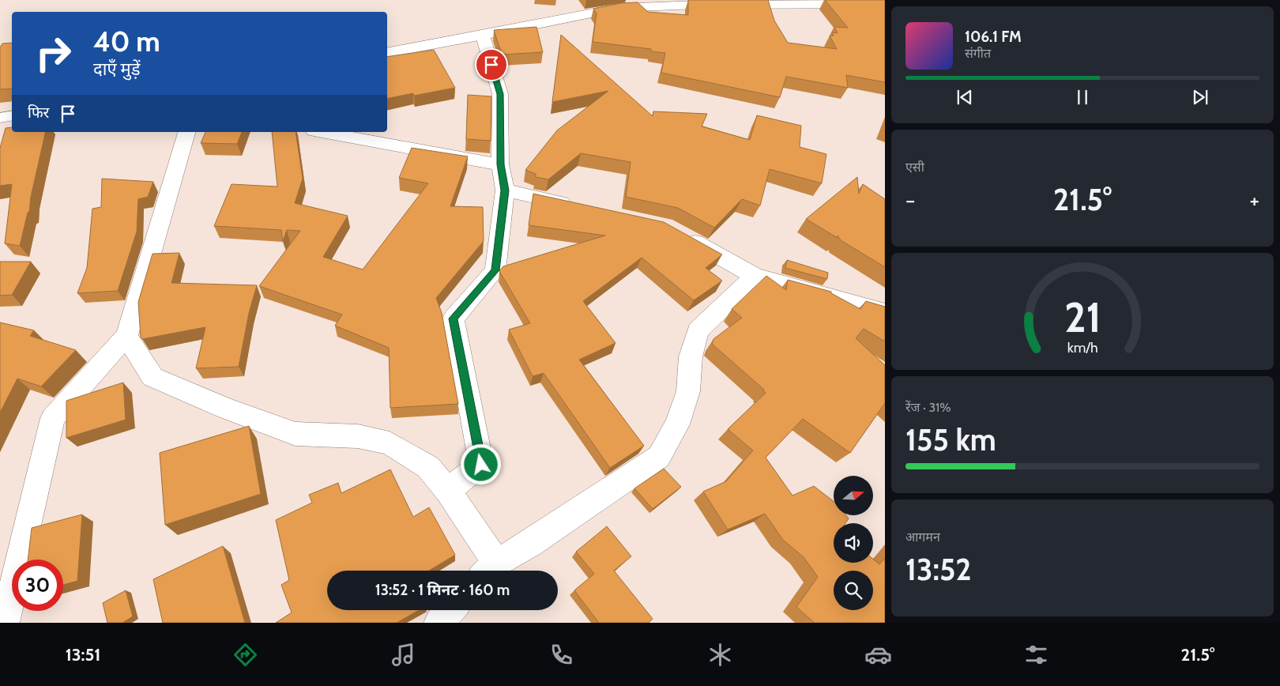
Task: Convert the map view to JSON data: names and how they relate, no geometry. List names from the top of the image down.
{
  "north": "right",
  "page": {
    "turn": ["40 m", "दाएँ मुड़ें"],
    "song": ["106.1 FM", "संगीत"],
    "then": "फिर",
    "tile": [
      "एसी",
      ["रेंज · 31%", "155 km"],
      ["आगमन", "13:52"]
    ],
    "heat": ["−", "21.5°", "+"],
    "limit": "30",
    "trip": "13:52 · 1 मिनट · 160 m",
    "tabs": ["13:51", "21.5°"],
    "gauge": ["21", "km/h"]
  }
}
